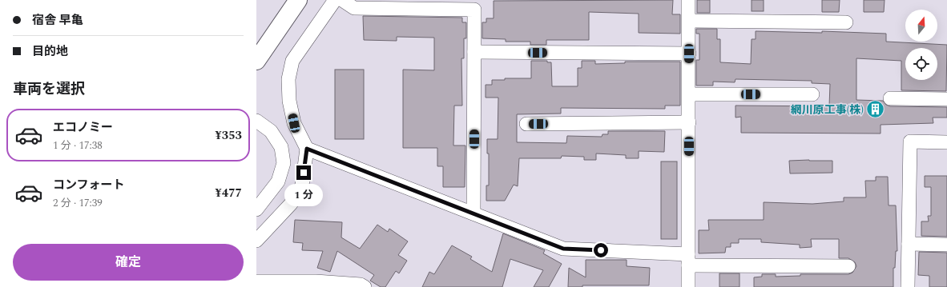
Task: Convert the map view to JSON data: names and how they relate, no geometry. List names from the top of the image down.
{
  "places": {
    "building": ["網川原工事(株)"]
  },
  "north": "top",
  "page": {
    "banner": ["宿舎 早亀", "目的地"],
    "heading": "車両を選択",
    "list": [
      {
        "name": "エコノミー",
        "note": "1 分 · 17:38",
        "value": "¥353"
      },
      {
        "name": "コンフォート",
        "note": "2 分 · 17:39",
        "value": "¥477"
      }
    ],
    "bubble": "1 分",
    "buttons": "確定"
  }
}
